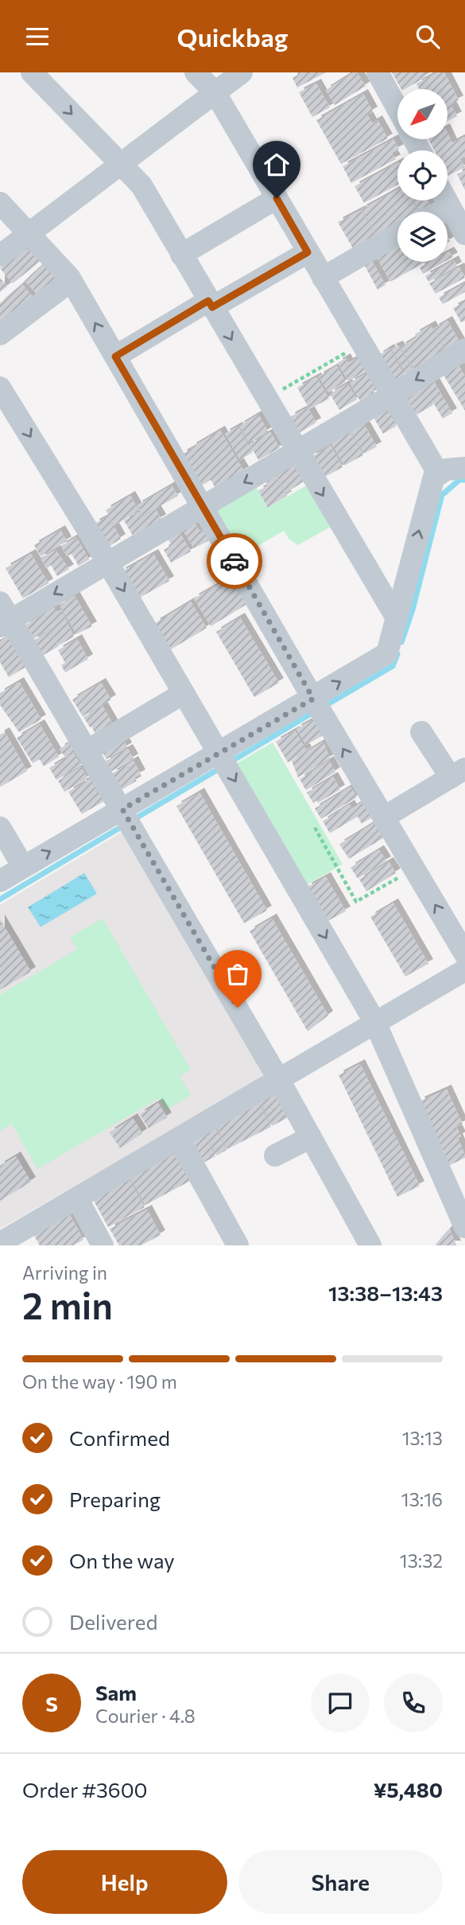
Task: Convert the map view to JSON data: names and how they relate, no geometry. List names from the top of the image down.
{
  "north": "bottom left",
  "page": {
    "header": "Quickbag",
    "heading": ["2 min", "Arriving in", "13:38–13:43"],
    "panel": [
      "Sam",
      "Courier · 4.8",
      "Order #3600",
      "¥5,480"
    ],
    "bar": "On the way · 190 m",
    "list": [
      ["Confirmed", "13:13"],
      ["Preparing", "13:16"],
      ["On the way", "13:32"],
      "Delivered"
    ],
    "round": "S",
    "buttons": ["Help", "Share"]
  }
}
